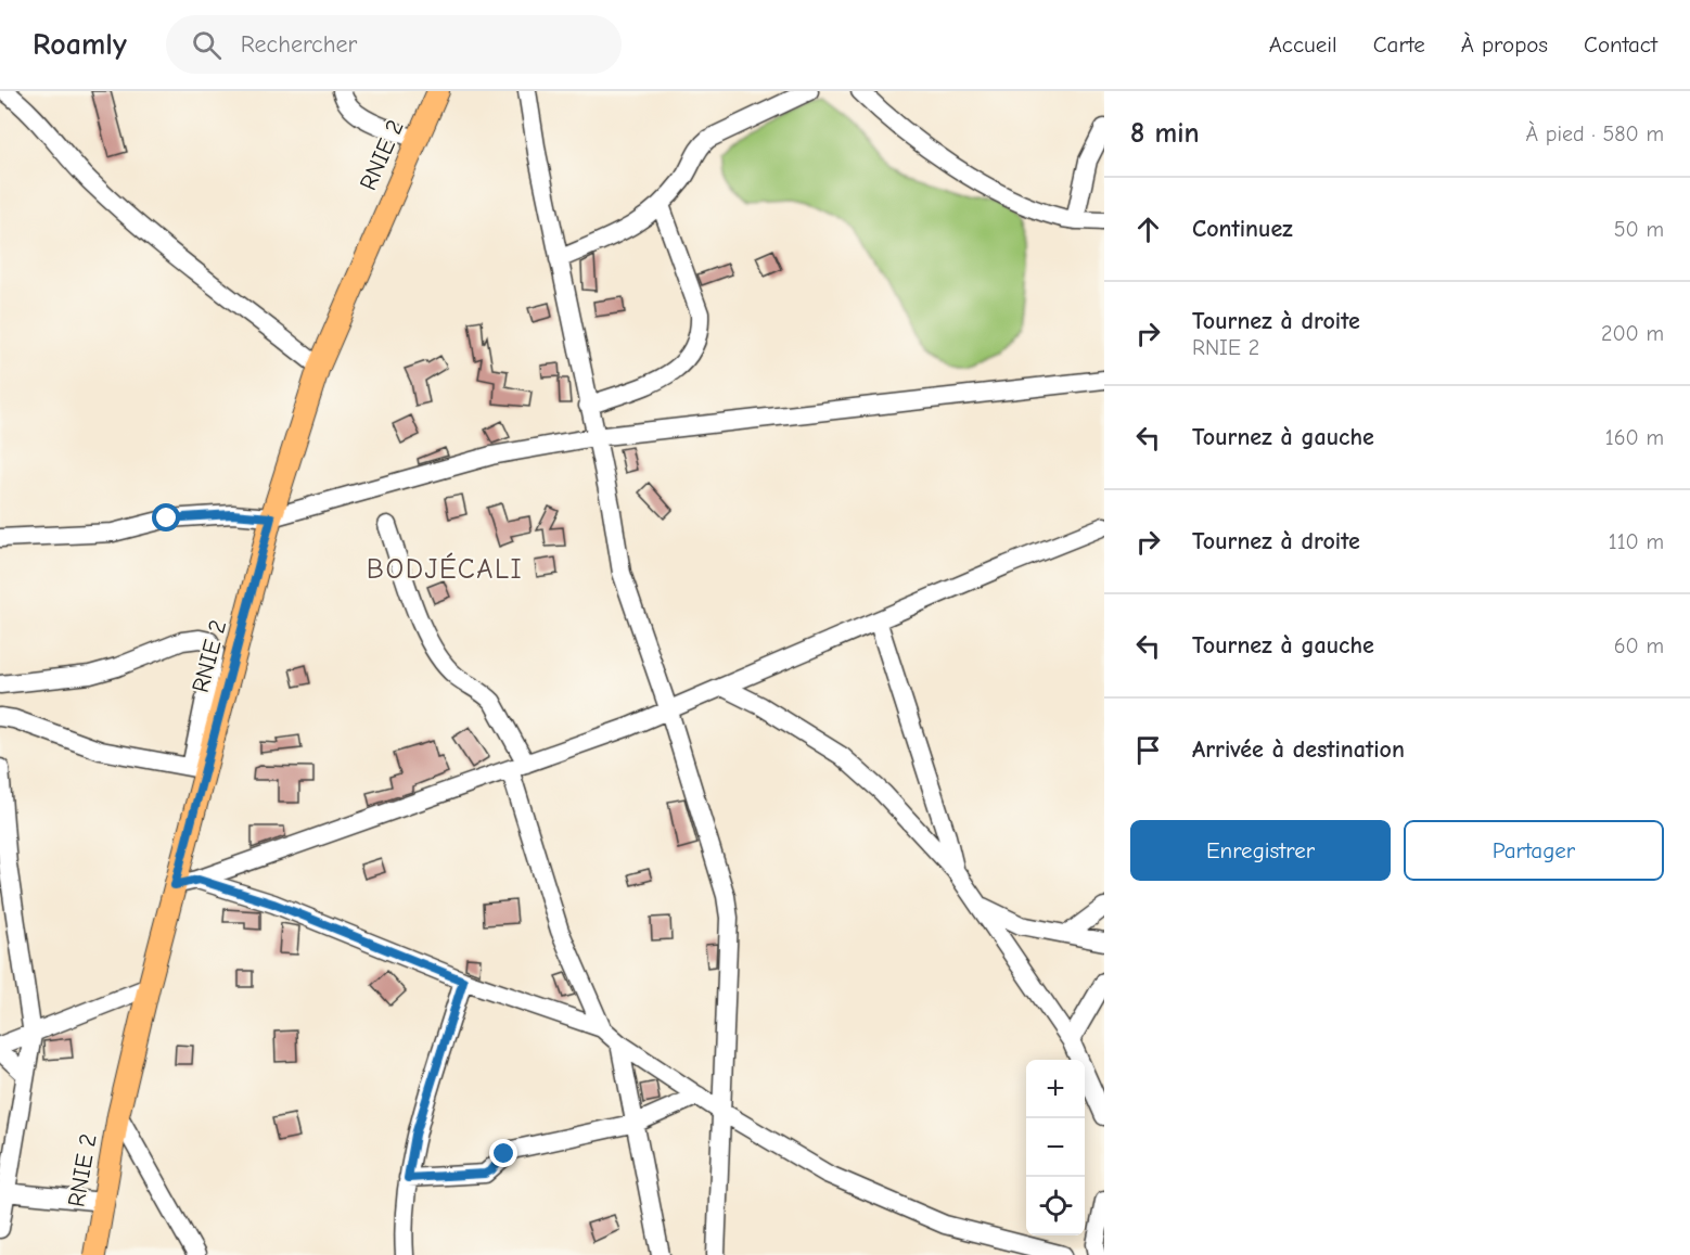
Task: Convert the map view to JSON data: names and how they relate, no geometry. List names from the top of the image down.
{
  "streets": {
    "main road": ["RNIE 2"]
  },
  "districts": ["BODJÉCALI"],
  "page": {
    "header": "Roamly",
    "search": "Rechercher",
    "nav": [
      "Accueil",
      "Carte",
      "À propos",
      "Contact"
    ],
    "heading": ["8 min", "À pied · 580 m"],
    "list": [
      ["Continuez", "50 m"],
      ["Tournez à droite", "RNIE 2", "200 m"],
      ["Tournez à gauche", "160 m"],
      ["Tournez à droite", "110 m"],
      ["Tournez à gauche", "60 m"],
      "Arrivée à destination"
    ],
    "buttons": ["Enregistrer", "Partager"],
    "map_buttons": ["+", "−"]
  }
}
